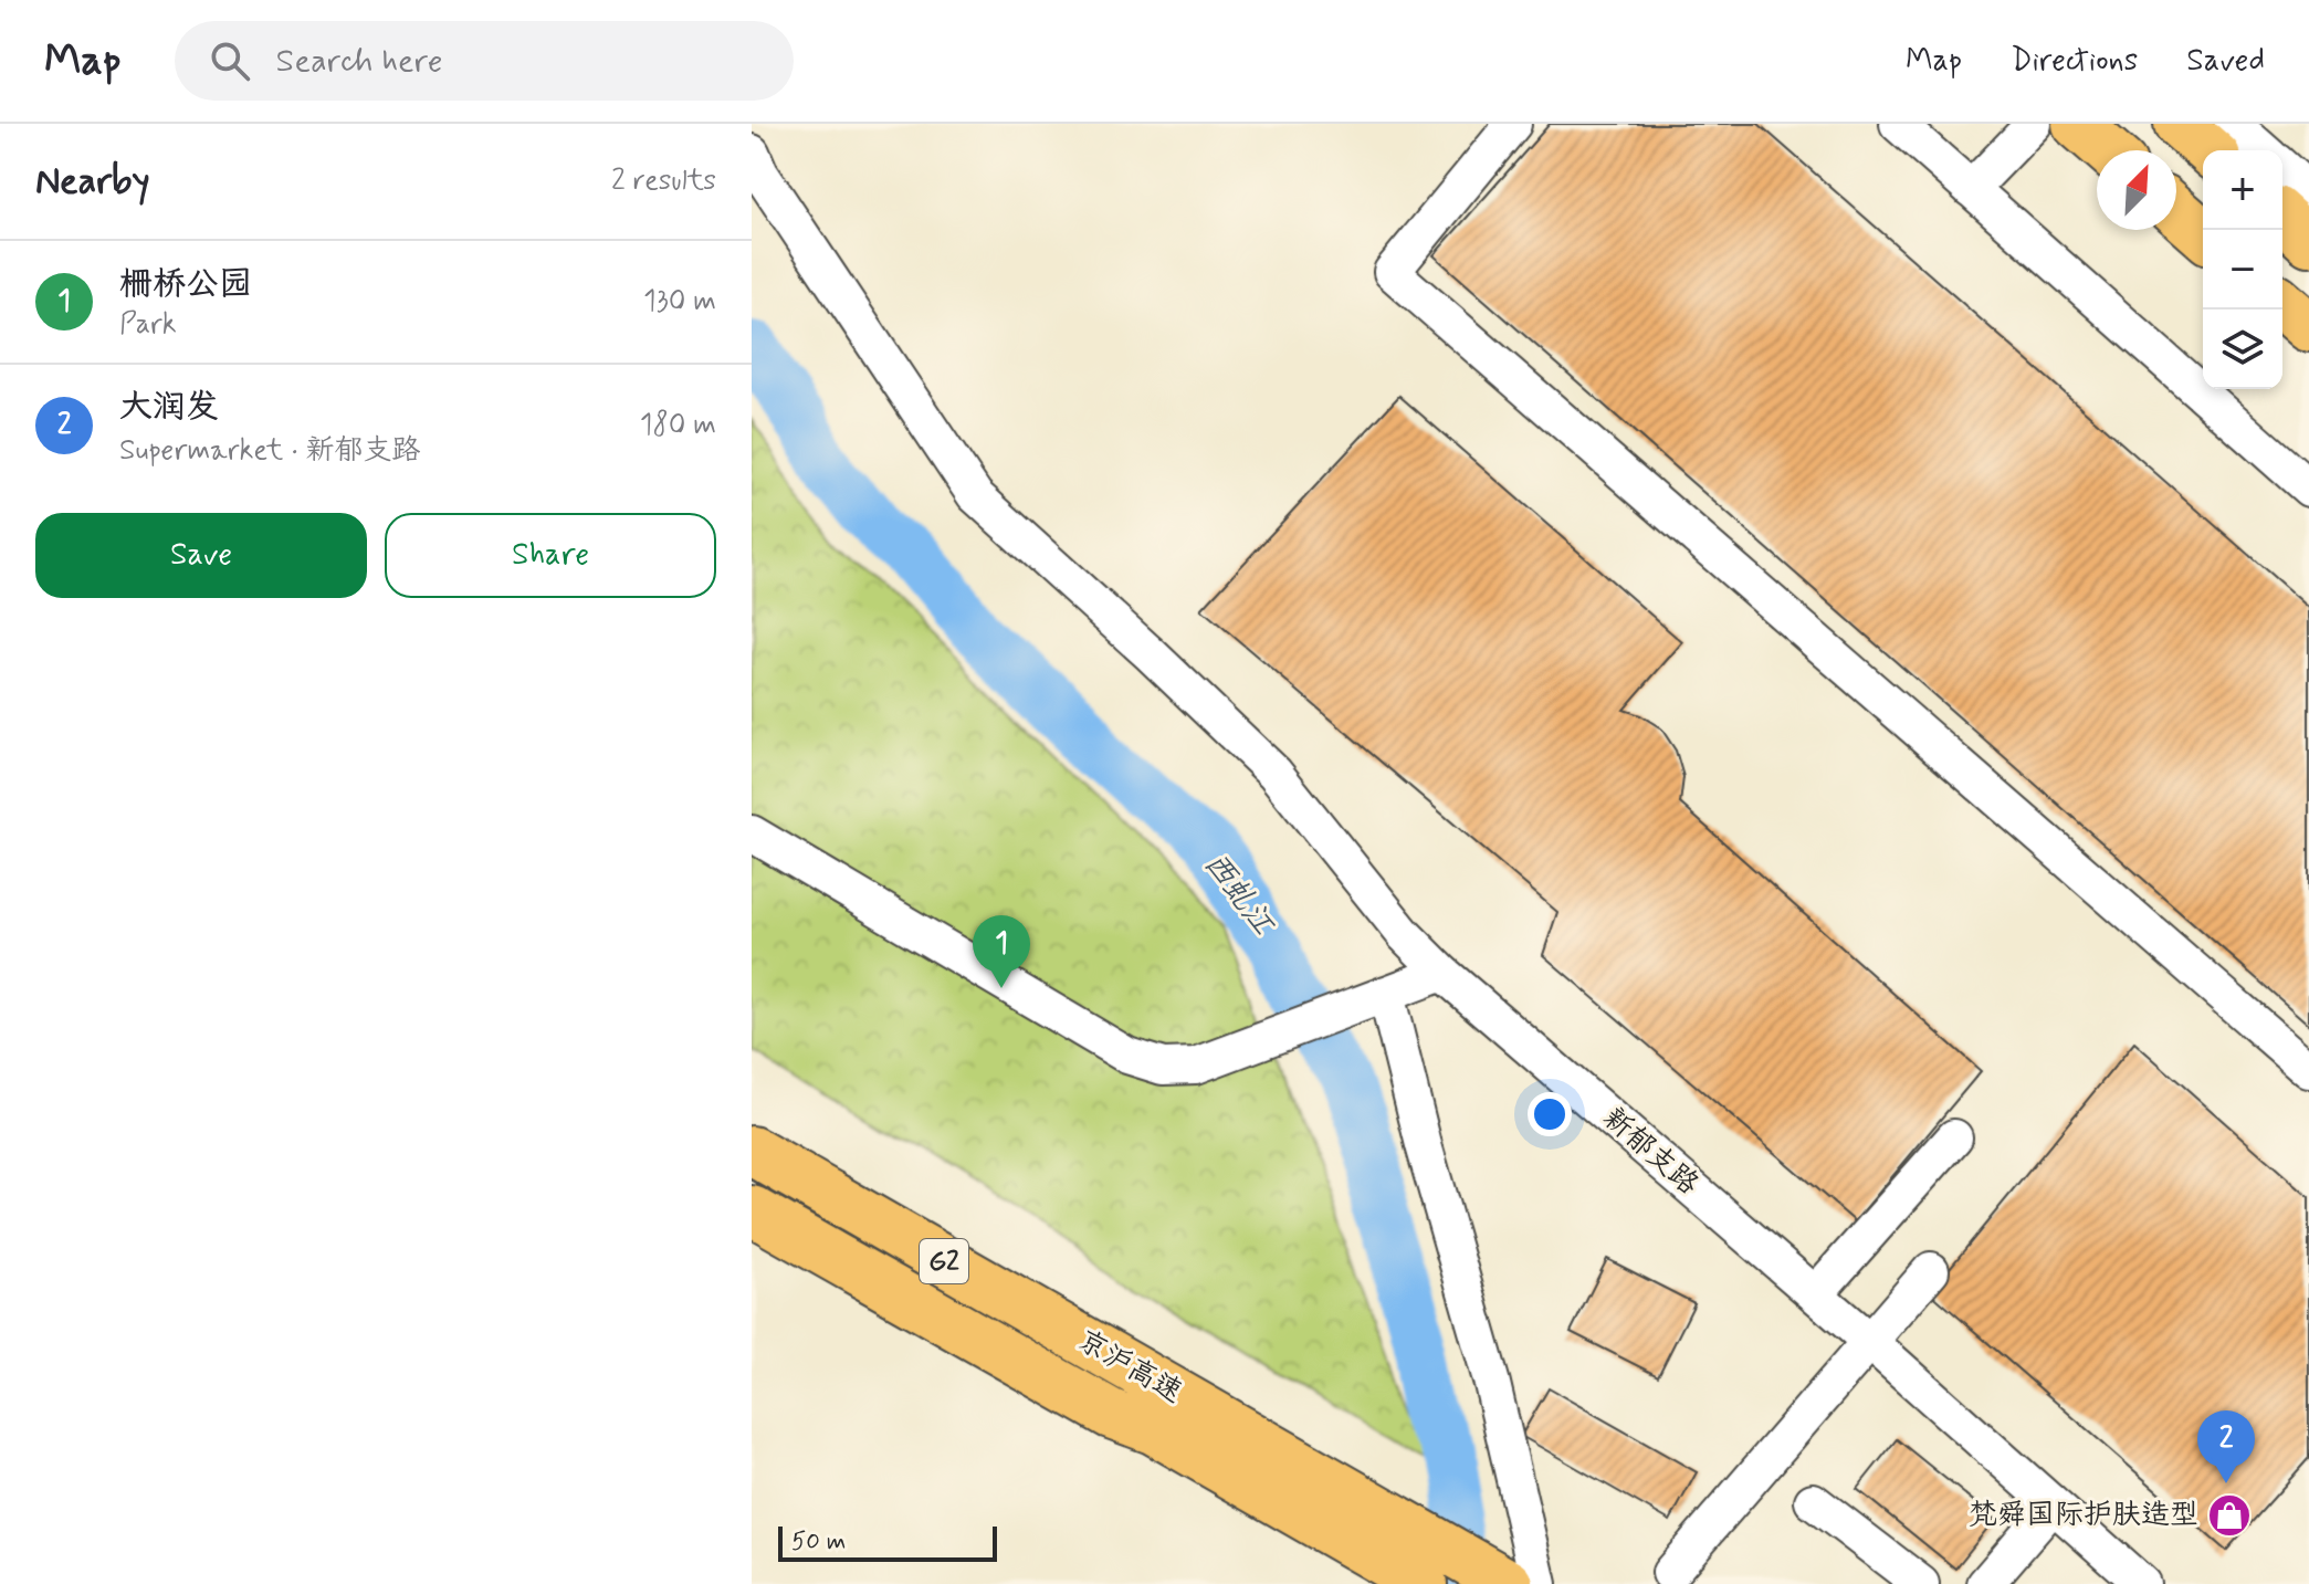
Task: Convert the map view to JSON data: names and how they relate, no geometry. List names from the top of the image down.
{
  "streets": {
    "highway": ["G2", "京沪高速"],
    "street": ["新郁支路"]
  },
  "water": ["西虬江"],
  "places": {
    "shop": ["梵舜国际护肤造型"]
  },
  "scale_bar": "50 m",
  "north": "top right",
  "page": {
    "header": "Map",
    "search": "Search here",
    "nav": ["Map", "Directions", "Saved"],
    "heading": ["Nearby", "2 results"],
    "map_buttons": ["+", "−"],
    "list": [
      {
        "mark": "1",
        "name": "栅桥公园",
        "note": "Park",
        "value": "130 m"
      },
      {
        "mark": "2",
        "name": "大润发",
        "note": "Supermarket · 新郁支路",
        "value": "180 m"
      }
    ],
    "buttons": ["Save", "Share"],
    "pins": ["1", "2"],
    "scale": "50 m"
  }
}
